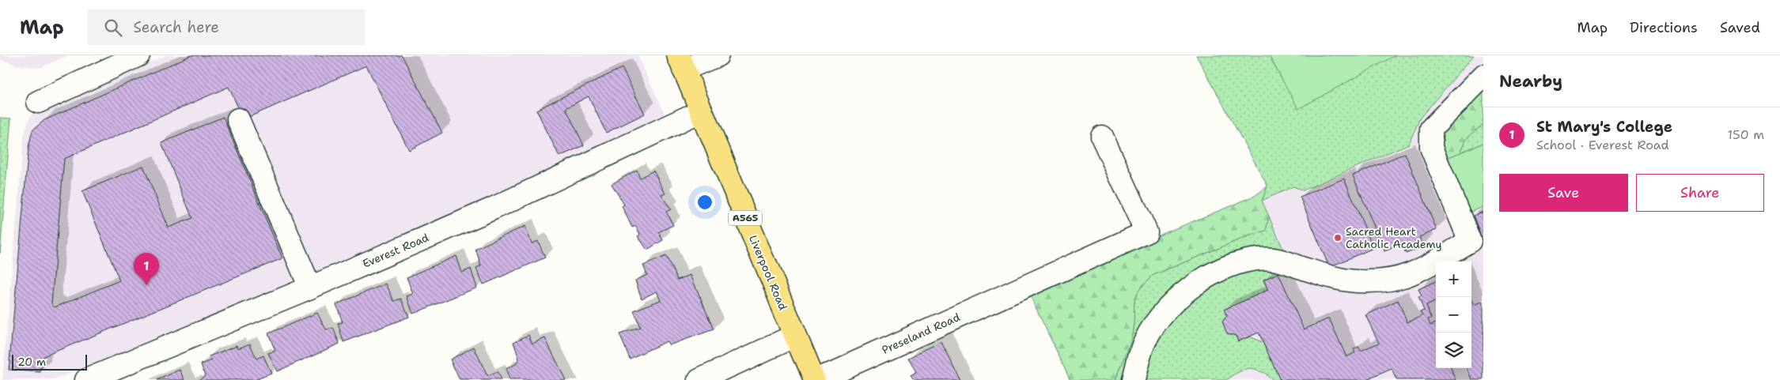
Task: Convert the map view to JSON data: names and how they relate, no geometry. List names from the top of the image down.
{
  "streets": {
    "highway": ["A565", "Liverpool Road"],
    "street": ["Everest Road", "Preseland Road"]
  },
  "crossings": [
    ["Everest Road", "Liverpool Road"],
    ["Liverpool Road", "Preseland Road"]
  ],
  "places": ["Sacred Heart Catholic Academy"],
  "scale_bar": "20 m",
  "page": {
    "header": "Map",
    "search": "Search here",
    "nav": ["Map", "Directions", "Saved"],
    "heading": "Nearby",
    "list": [
      {
        "mark": "1",
        "name": "St Mary's College",
        "note": "School · Everest Road",
        "value": "150 m"
      }
    ],
    "buttons": ["Save", "Share"],
    "pins": "1",
    "map_buttons": ["+", "−"],
    "scale": "20 m"
  }
}
